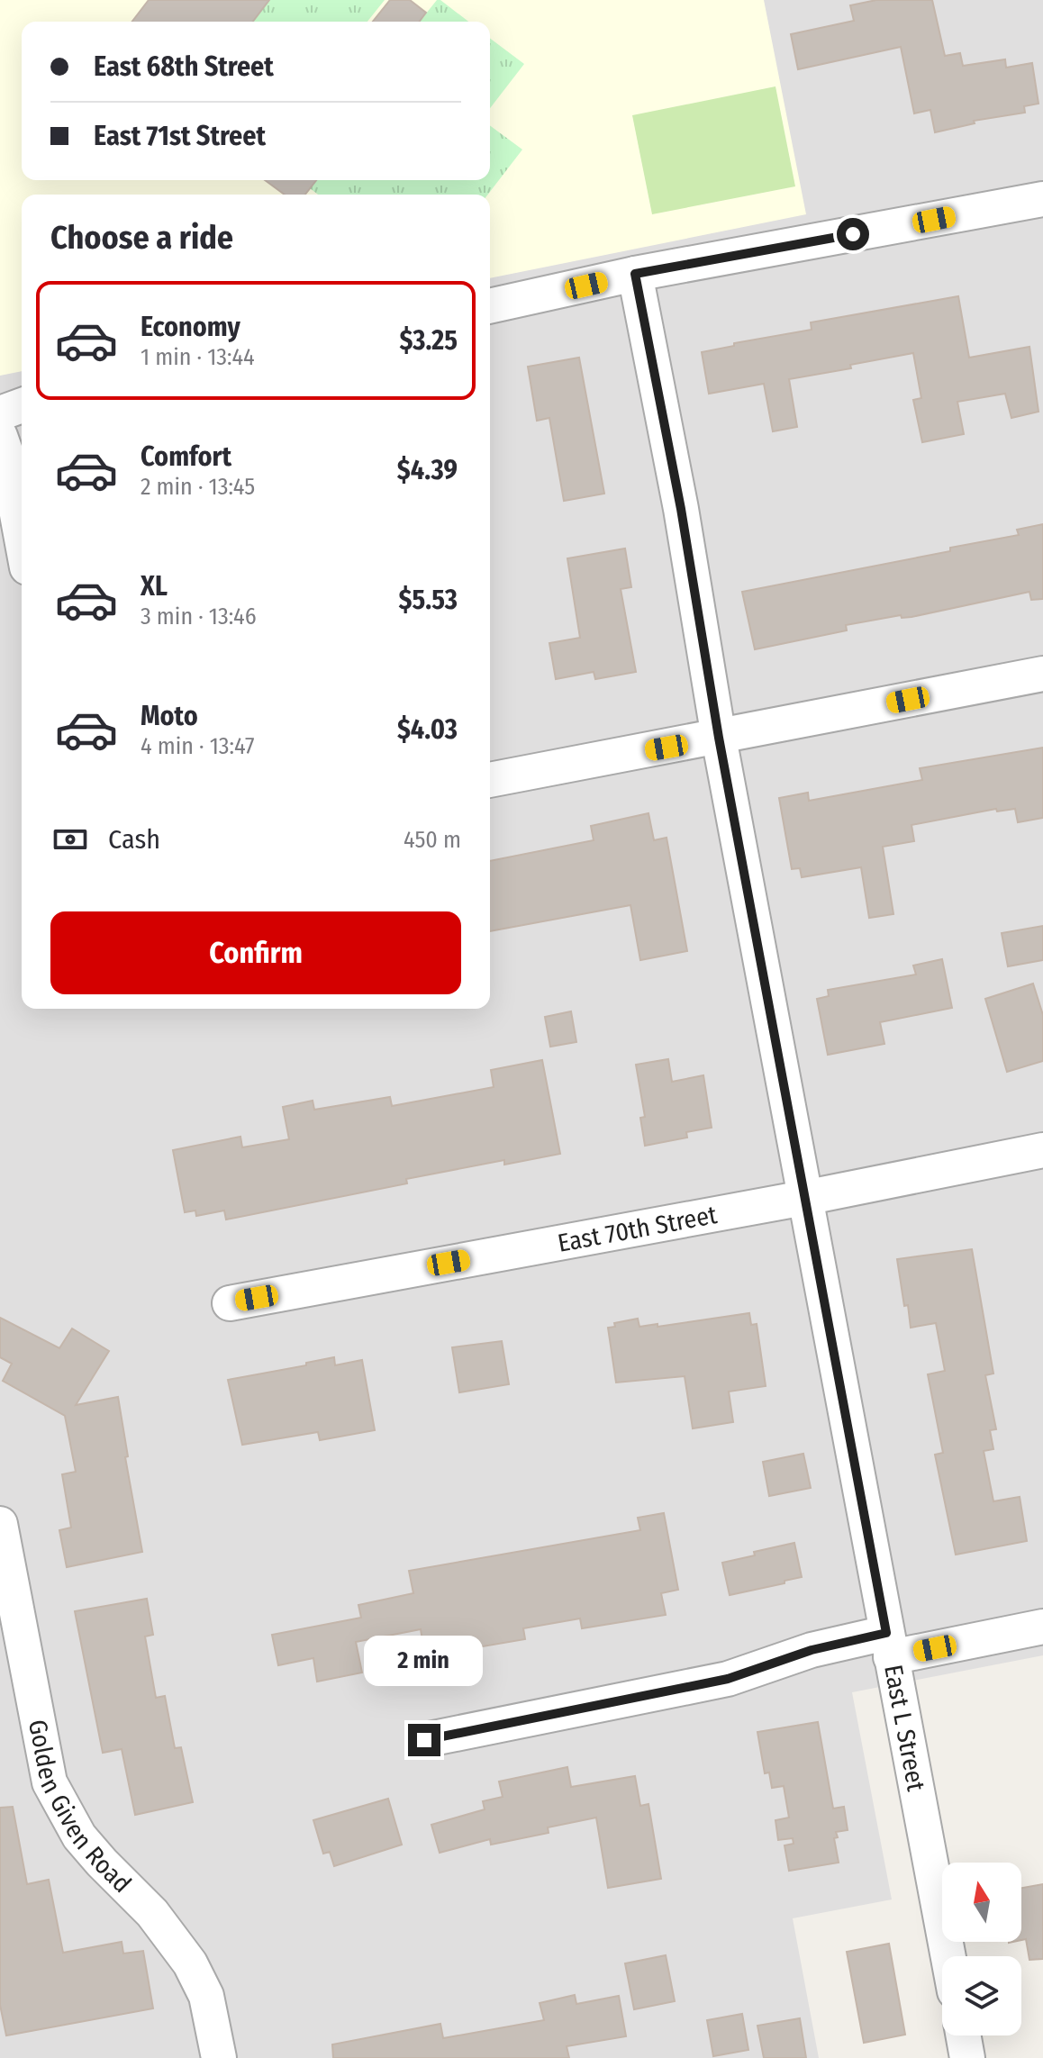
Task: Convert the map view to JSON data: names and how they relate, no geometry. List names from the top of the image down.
{
  "streets": {
    "street": ["East 70th Street", "East L Street", "Golden Given Road"]
  },
  "crossings": [
    ["East 70th Street", "East L Street"]
  ],
  "north": "top",
  "page": {
    "banner": ["East 68th Street", "East 71st Street"],
    "heading": "Choose a ride",
    "list": [
      {
        "name": "Economy",
        "note": "1 min · 13:44",
        "value": "$3.25"
      },
      {
        "name": "Comfort",
        "note": "2 min · 13:45",
        "value": "$4.39"
      },
      {
        "name": "XL",
        "note": "3 min · 13:46",
        "value": "$5.53"
      },
      {
        "name": "Moto",
        "note": "4 min · 13:47",
        "value": "$4.03"
      }
    ],
    "pay": ["Cash", "450 m"],
    "buttons": "Confirm",
    "bubble": "2 min"
  }
}
